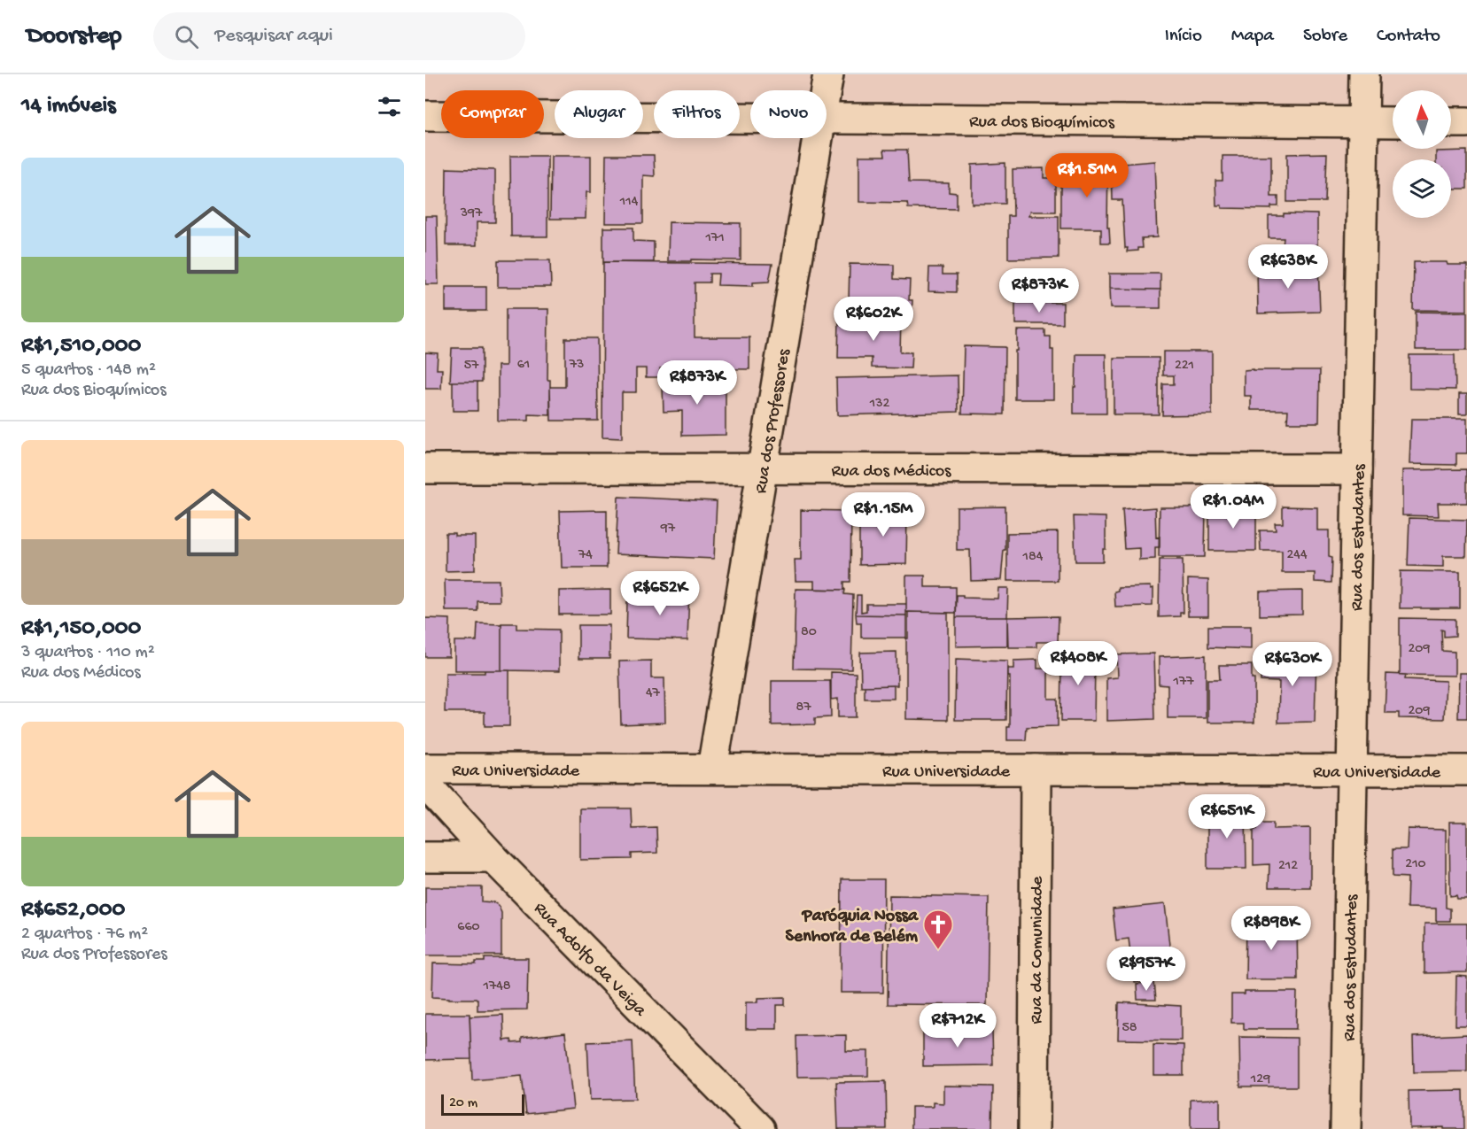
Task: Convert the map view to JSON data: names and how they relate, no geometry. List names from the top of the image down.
{
  "streets": {
    "street": [
      "Rua dos Bioquímicos",
      "Rua dos Professores",
      "Rua dos Médicos",
      "Rua dos Estudantes",
      "Rua Universidade",
      "Rua da Comunidade",
      "Rua Adolfo da Veiga"
    ]
  },
  "crossings": [
    ["Rua dos Bioquímicos", "Rua dos Estudantes"],
    ["Rua dos Professores", "Rua dos Médicos"],
    ["Rua dos Professores", "Rua Universidade"],
    ["Rua dos Médicos", "Rua dos Estudantes"],
    ["Rua dos Estudantes", "Rua Universidade"],
    ["Rua Universidade", "Rua da Comunidade"]
  ],
  "places": {
    "church": ["Paróquia Nossa Senhora de Belém"]
  },
  "house_numbers": [
    "114",
    "397",
    "171",
    "61",
    "73",
    "57",
    "221",
    "132",
    "97",
    "74",
    "244",
    "184",
    "80",
    "209",
    "177",
    "47",
    "87",
    "209",
    "210",
    "212",
    "660",
    "1748",
    "58",
    "129"
  ],
  "scale_bar": "20 m",
  "north": "top",
  "page": {
    "header": "Doorstep",
    "search": "Pesquisar aqui",
    "nav": [
      "Início",
      "Mapa",
      "Sobre",
      "Contato"
    ],
    "heading": "14 imóveis",
    "chip": [
      "Comprar",
      "Alugar",
      "Filtros",
      "Novo"
    ],
    "list": [
      {
        "name": "R$1,510,000",
        "note": "5 quartos · 148 m² · Rua dos Bioquímicos"
      },
      {
        "name": "R$1,150,000",
        "note": "3 quartos · 110 m² · Rua dos Médicos"
      },
      {
        "name": "R$652,000",
        "note": "2 quartos · 76 m² · Rua dos Professores"
      }
    ],
    "price": [
      "R$1.51M",
      "R$638K",
      "R$873K",
      "R$602K",
      "R$873K",
      "R$1.04M",
      "R$1.15M",
      "R$652K",
      "R$408K",
      "R$630K",
      "R$651K",
      "R$898K",
      "R$957K",
      "R$712K"
    ],
    "scale": "20 m"
  }
}
